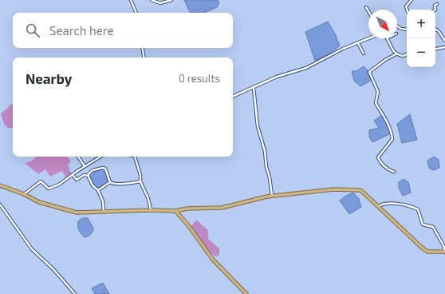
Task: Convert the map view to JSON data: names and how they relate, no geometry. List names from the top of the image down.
{
  "north": "bottom right",
  "page": {
    "map_buttons": ["+", "−"],
    "search": "Search here",
    "heading": ["Nearby", "0 results"]
  }
}
